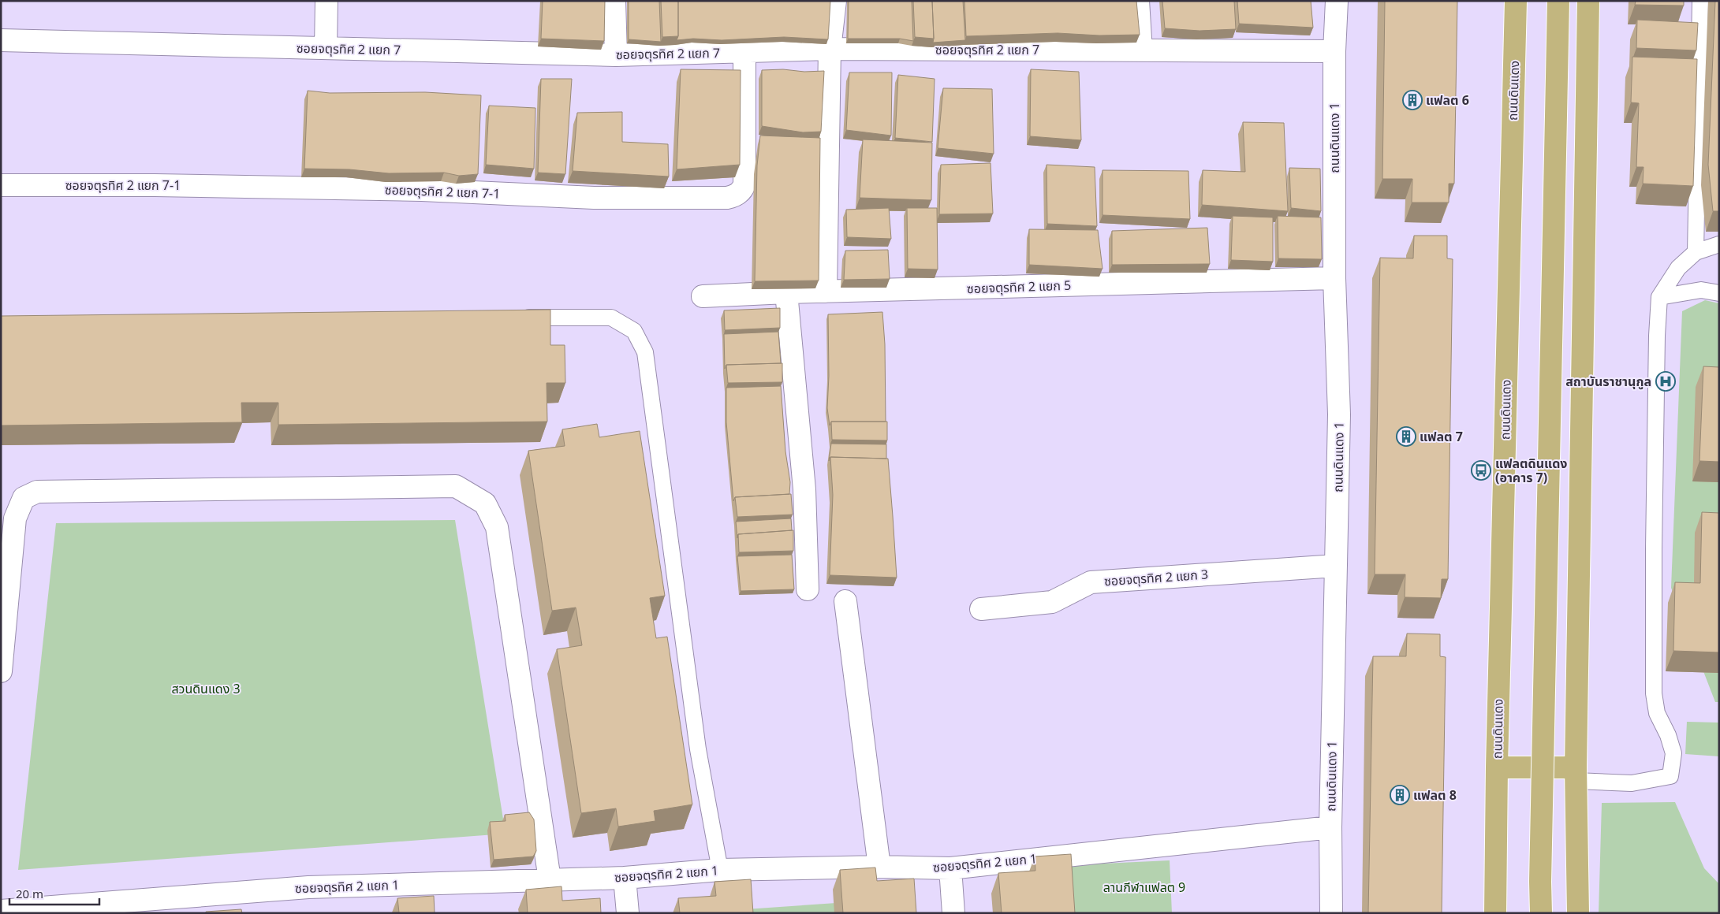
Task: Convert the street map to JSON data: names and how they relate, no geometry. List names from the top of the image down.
{
  "streets": {
    "main road": ["ถนนดินแดง"],
    "street": [
      "ซอยจตุรทิศ 2 แยก 7",
      "ถนนดินแดง 1",
      "ซอยจตุรทิศ 2 แยก 7-1",
      "ซอยจตุรทิศ 2 แยก 5",
      "ซอยจตุรทิศ 2 แยก 3",
      "ซอยจตุรทิศ 2 แยก 1"
    ]
  },
  "crossings": [
    ["ซอยจตุรทิศ 2 แยก 7", "ถนนดินแดง 1"],
    ["ซอยจตุรทิศ 2 แยก 7", "ซอยจตุรทิศ 2 แยก 7-1"],
    ["ถนนดินแดง 1", "ซอยจตุรทิศ 2 แยก 5"],
    ["ถนนดินแดง 1", "ซอยจตุรทิศ 2 แยก 3"],
    ["ถนนดินแดง 1", "ซอยจตุรทิศ 2 แยก 1"]
  ],
  "parks": ["สวนดินแดง 3", "ลานกีฬาแฟลต 9"],
  "places": {
    "building": ["แฟลต 6", "แฟลต 7", "แฟลต 8"],
    "hospital": ["สถาบันราชานุกูล"],
    "bus stop": ["แฟลตดินแดง (อาคาร 7)"]
  },
  "scale_bar": "20 m"
}
